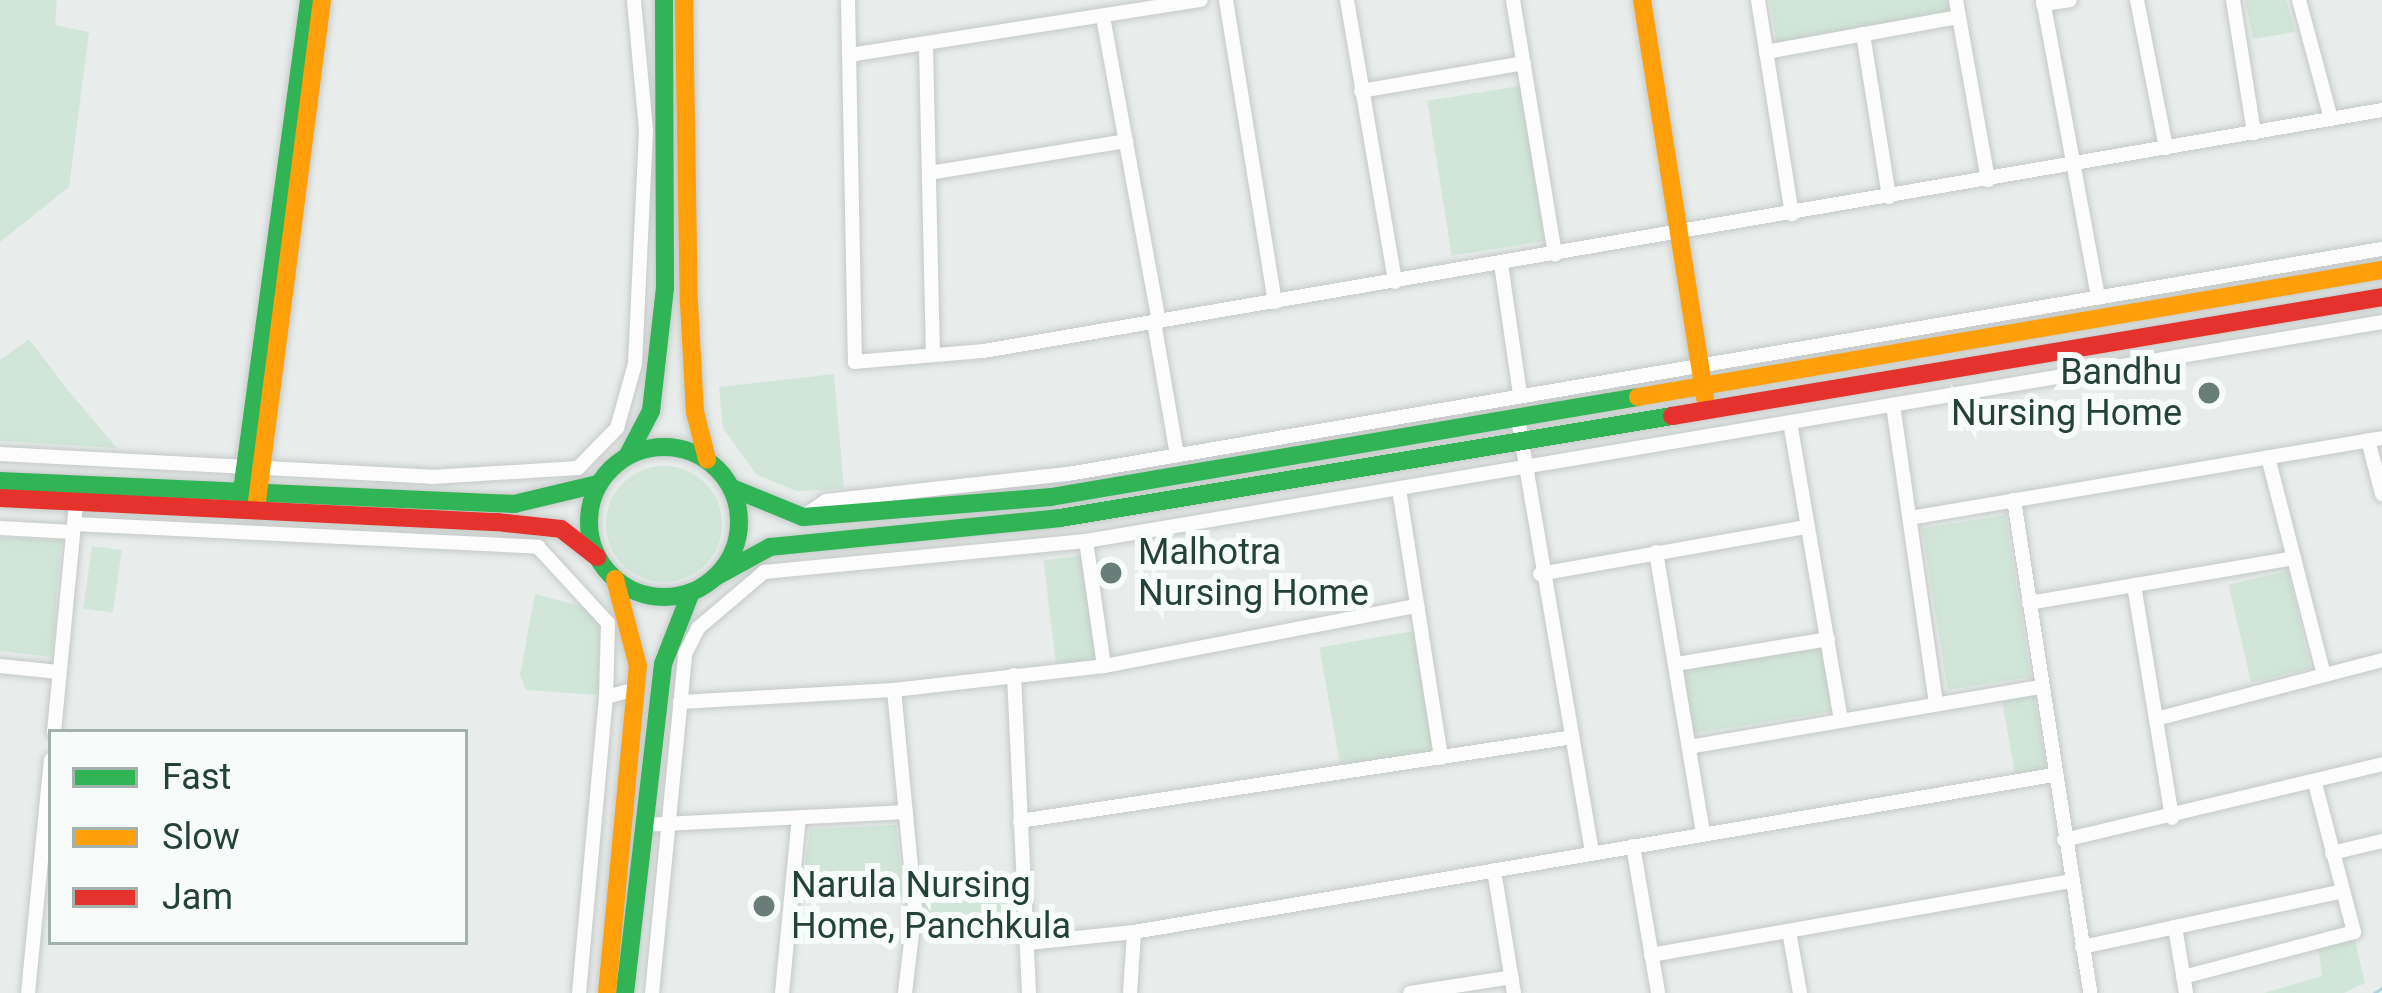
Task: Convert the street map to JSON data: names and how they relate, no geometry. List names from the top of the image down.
{
  "places": ["Bandhu Nursing Home", "Malhotra Nursing Home", "Narula Nursing Home, Panchkula"],
  "legend": ["Fast", "Slow", "Jam"]
}
